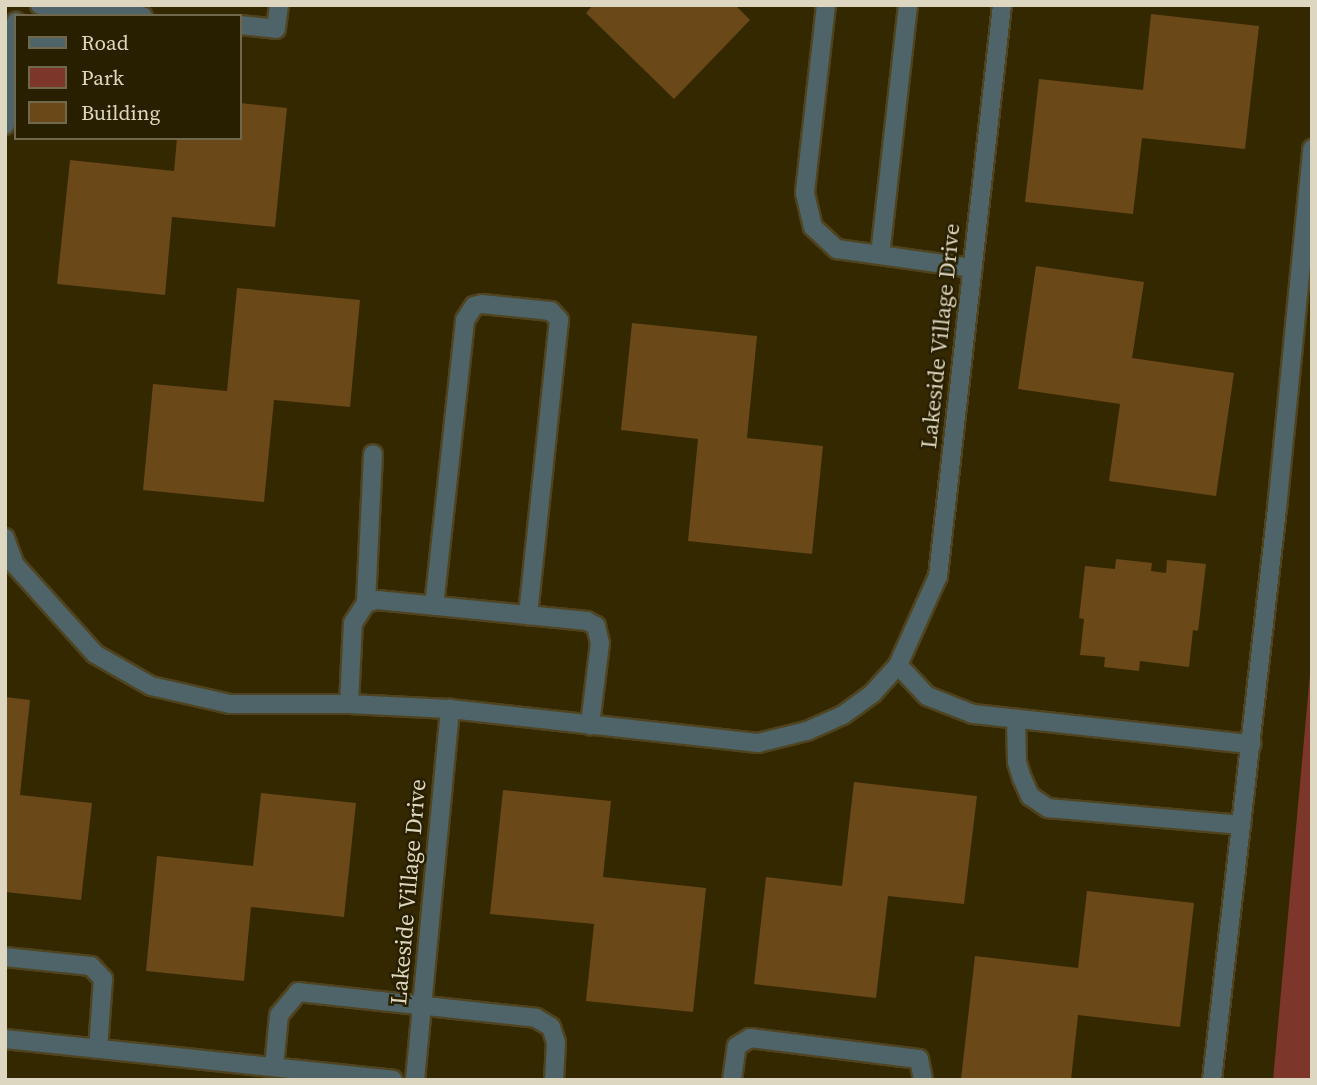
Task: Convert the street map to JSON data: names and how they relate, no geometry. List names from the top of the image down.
{
  "streets": {
    "street": ["Lakeside Village Drive"]
  },
  "legend": ["Road", "Park", "Building"]
}
